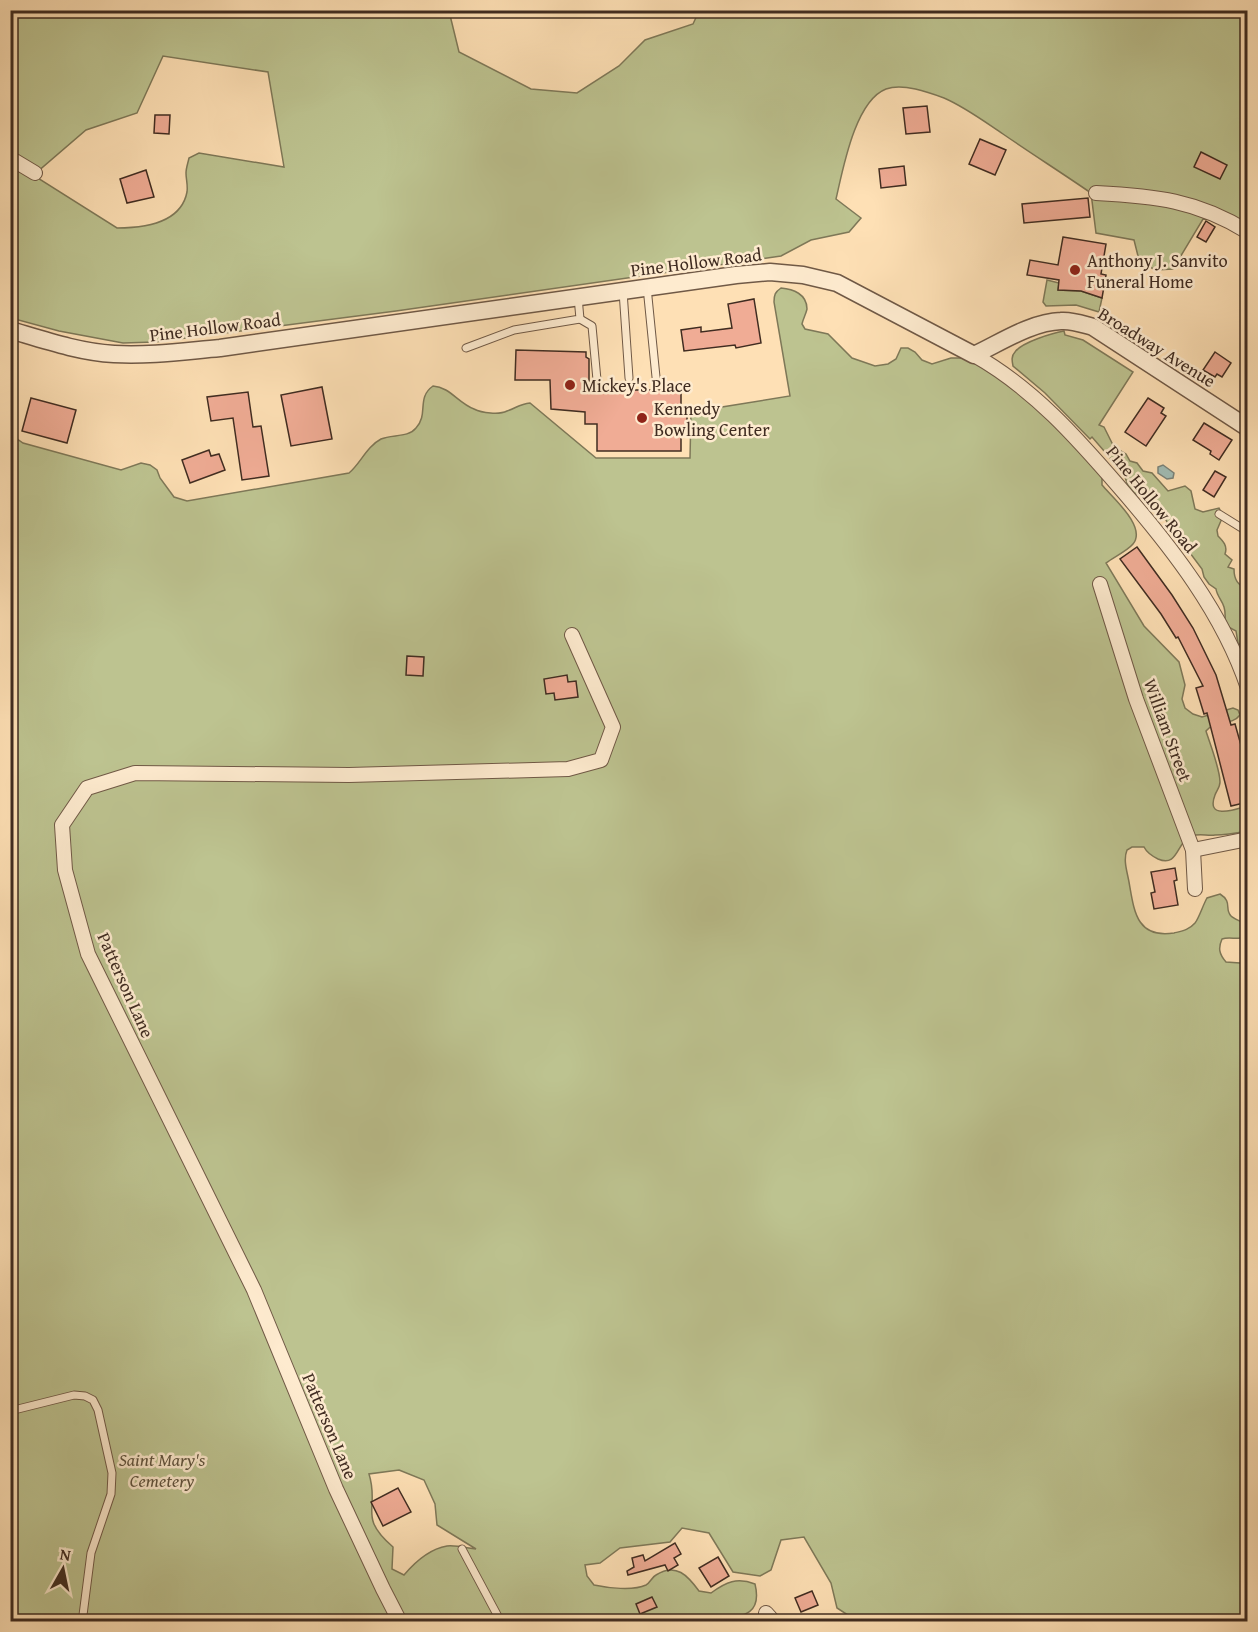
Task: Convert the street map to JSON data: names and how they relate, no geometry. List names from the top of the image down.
{
  "streets": {
    "street": [
      "Pine Hollow Road",
      "Broadway Avenue",
      "William Street",
      "Patterson Lane"
    ]
  },
  "crossings": [
    ["Pine Hollow Road", "Broadway Avenue"]
  ],
  "parks": ["Saint Mary's Cemetery"],
  "places": ["Anthony J. Sanvito Funeral Home", "Mickey's Place", "Kennedy Bowling Center"],
  "north": "top"
}
